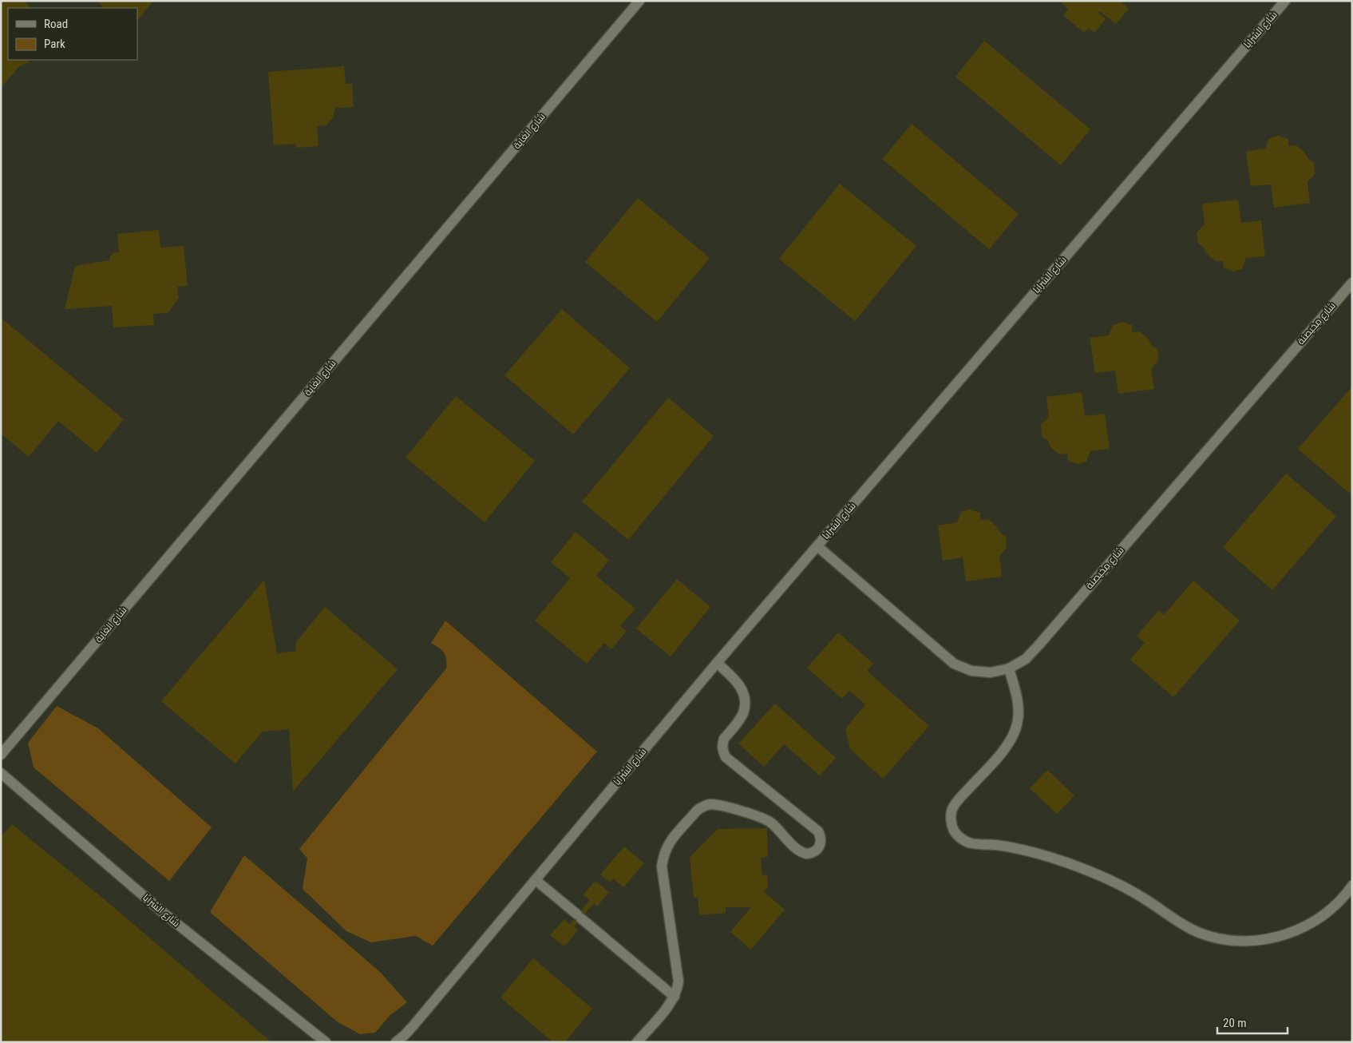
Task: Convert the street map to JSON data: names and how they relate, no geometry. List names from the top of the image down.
{
  "streets": {
    "street": ["شارع السَّرايا", "شارع الغاية", "شارع مِحَيصنة"]
  },
  "crossings": [
    ["شارع السَّرايا", "شارع مِحَيصنة"]
  ],
  "legend": ["Road", "Park"],
  "scale_bar": "20 m"
}
